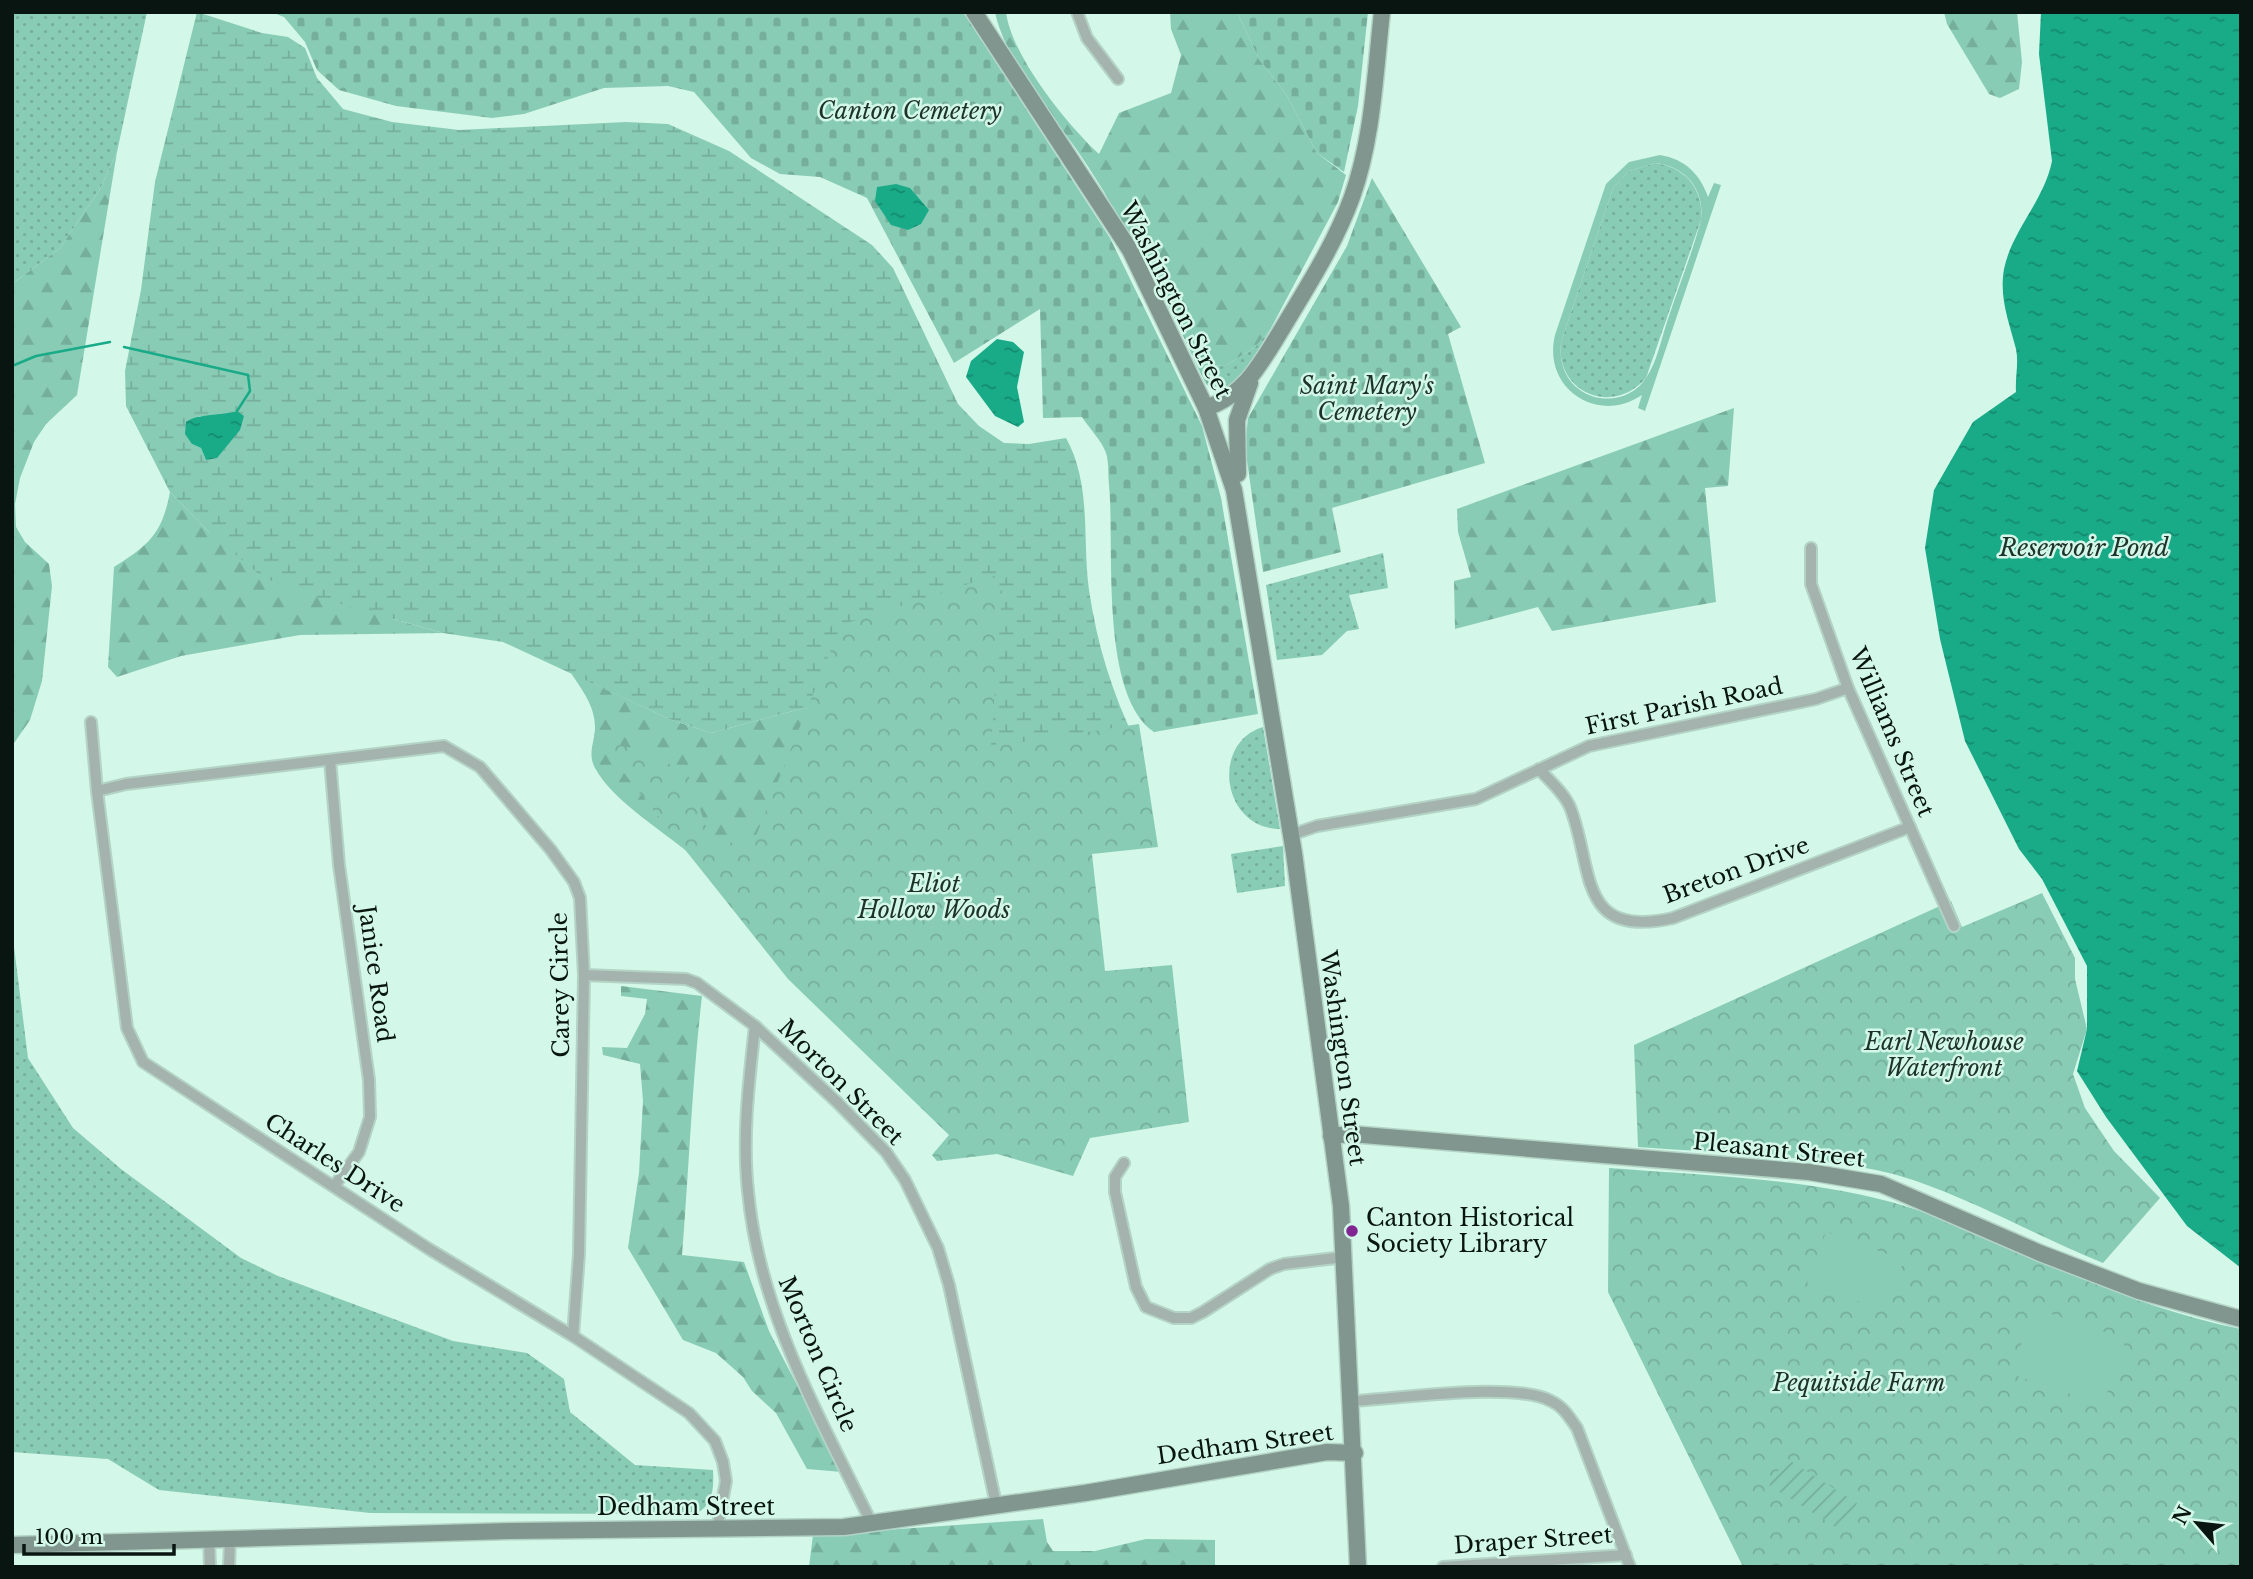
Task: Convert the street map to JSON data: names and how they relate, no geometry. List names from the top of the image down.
{
  "streets": {
    "main road": ["Washington Street", "Pleasant Street", "Dedham Street"],
    "street": [
      "First Parish Road",
      "Williams Street",
      "Breton Drive",
      "Janice Road",
      "Carey Circle",
      "Morton Street",
      "Charles Drive",
      "Morton Circle",
      "Draper Street"
    ]
  },
  "crossings": [
    ["Washington Street", "First Parish Road"],
    ["Washington Street", "Pleasant Street"],
    ["Washington Street", "Dedham Street"],
    ["First Parish Road", "Williams Street"],
    ["First Parish Road", "Breton Drive"],
    ["Williams Street", "Breton Drive"],
    ["Janice Road", "Carey Circle"],
    ["Janice Road", "Charles Drive"],
    ["Carey Circle", "Morton Street"],
    ["Carey Circle", "Charles Drive"],
    ["Morton Street", "Morton Circle"],
    ["Morton Street", "Dedham Street"],
    ["Charles Drive", "Dedham Street"],
    ["Morton Circle", "Dedham Street"]
  ],
  "water": ["Reservoir Pond"],
  "parks": [
    "Canton Cemetery",
    "Saint Mary's Cemetery",
    "Eliot Hollow Woods",
    "Earl Newhouse Waterfront",
    "Pequitside Farm"
  ],
  "places": ["Canton Historical Society Library"],
  "scale_bar": "100 m",
  "north": "top left"
}
